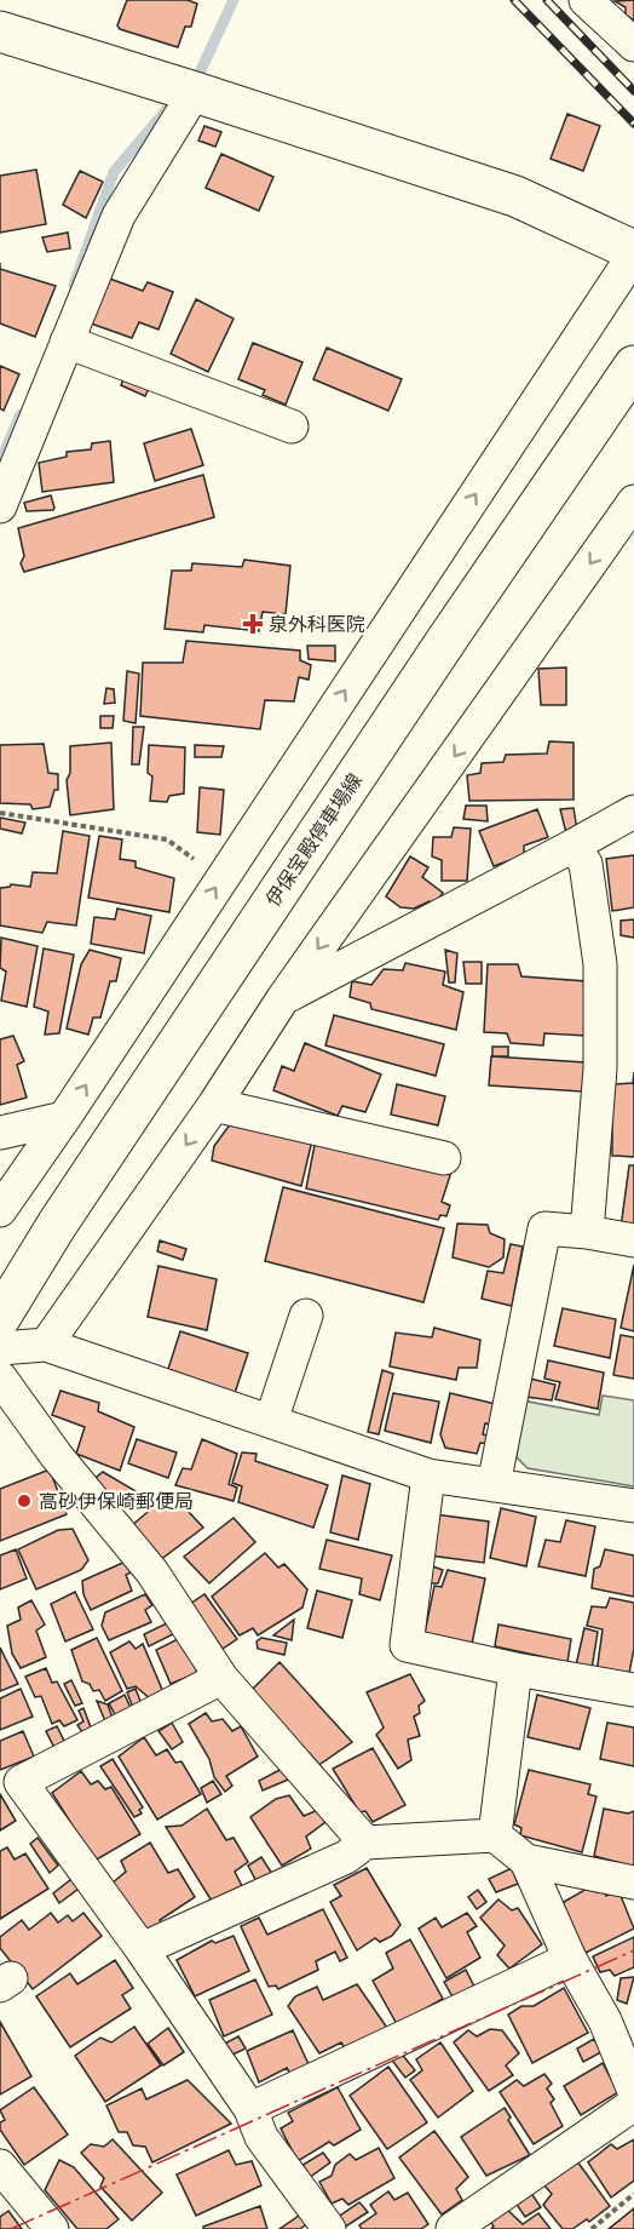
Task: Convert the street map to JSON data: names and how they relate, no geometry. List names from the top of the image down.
{
  "streets": {
    "main road": ["伊保宝殿停車場線"]
  },
  "places": {
    "health": ["泉外科医院"],
    "other": ["高砂伊保崎郵便局"]
  }
}
